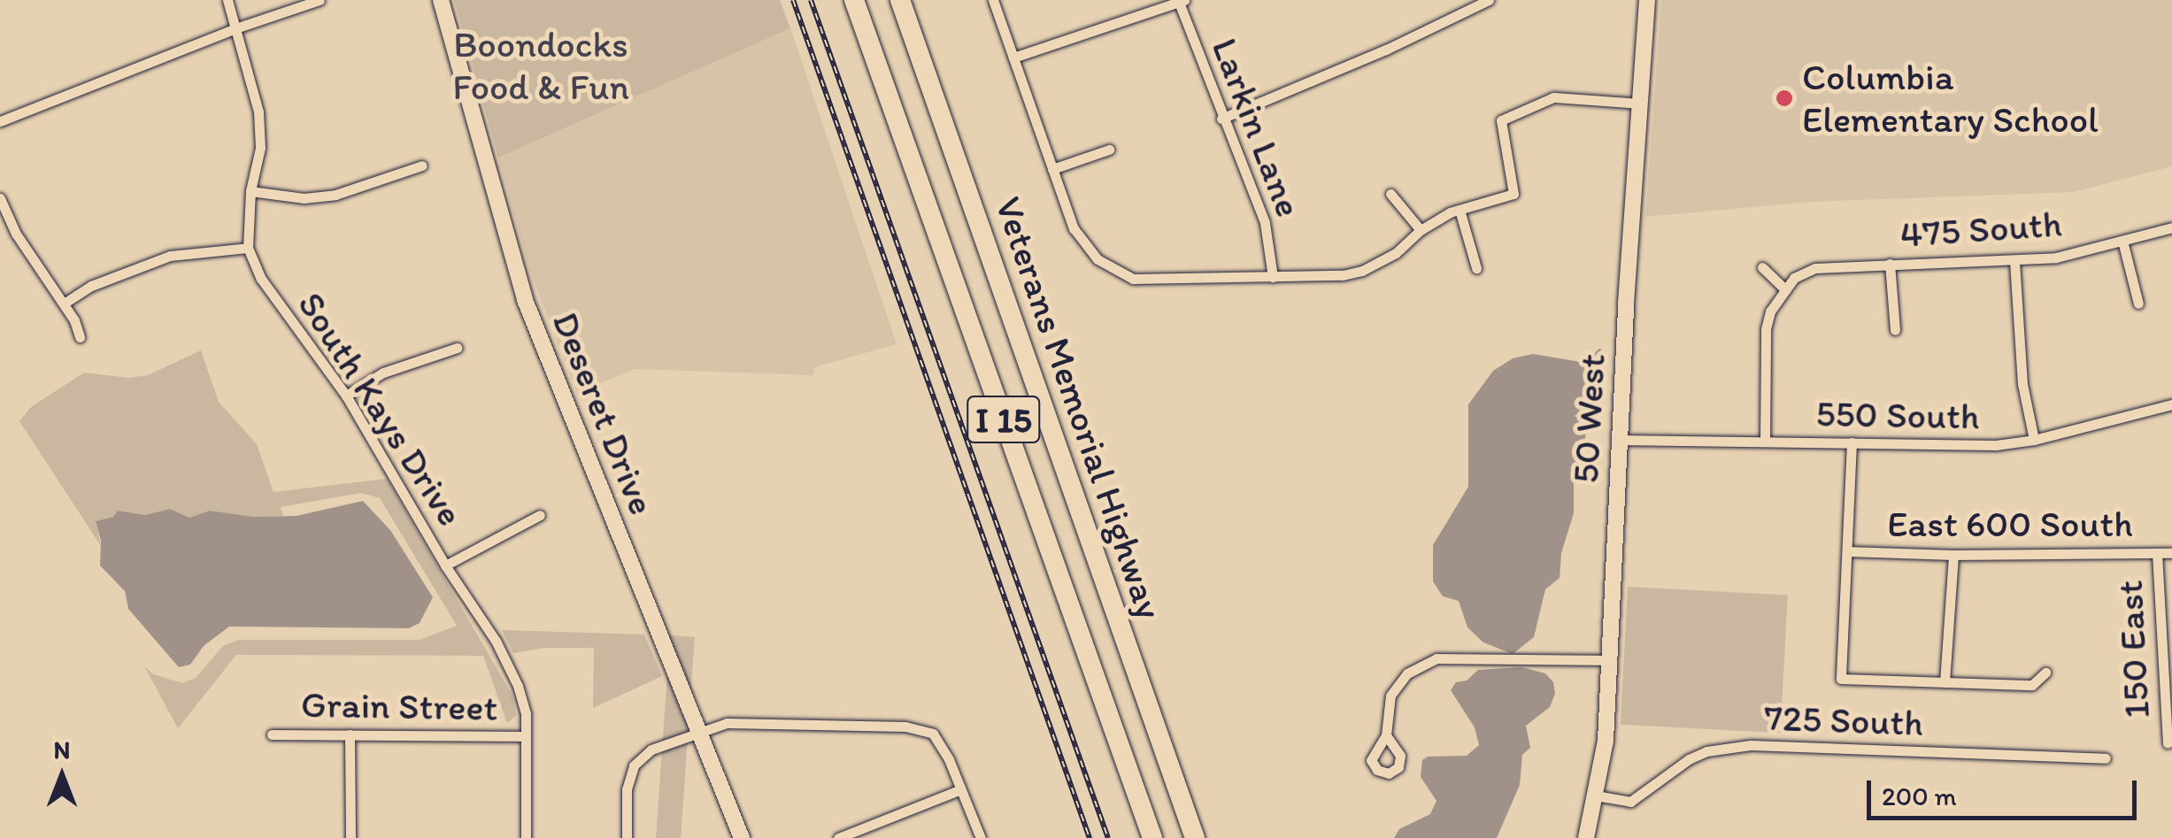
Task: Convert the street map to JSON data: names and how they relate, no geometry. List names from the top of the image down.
{
  "streets": {
    "highway": ["Veterans Memorial Highway", "I 15"],
    "street": [
      "Larkin Lane",
      "475 South",
      "South Kays Drive",
      "Deseret Drive",
      "550 South",
      "50 West",
      "East 600 South",
      "150 East",
      "Grain Street",
      "725 South"
    ]
  },
  "crossings": [
    ["South Kays Drive", "Grain Street"],
    ["550 South", "50 West"],
    ["50 West", "725 South"],
    ["East 600 South", "150 East"]
  ],
  "parks": ["Boondocks Food & Fun"],
  "places": ["Columbia Elementary School"],
  "scale_bar": "200 m",
  "north": "top"
}
